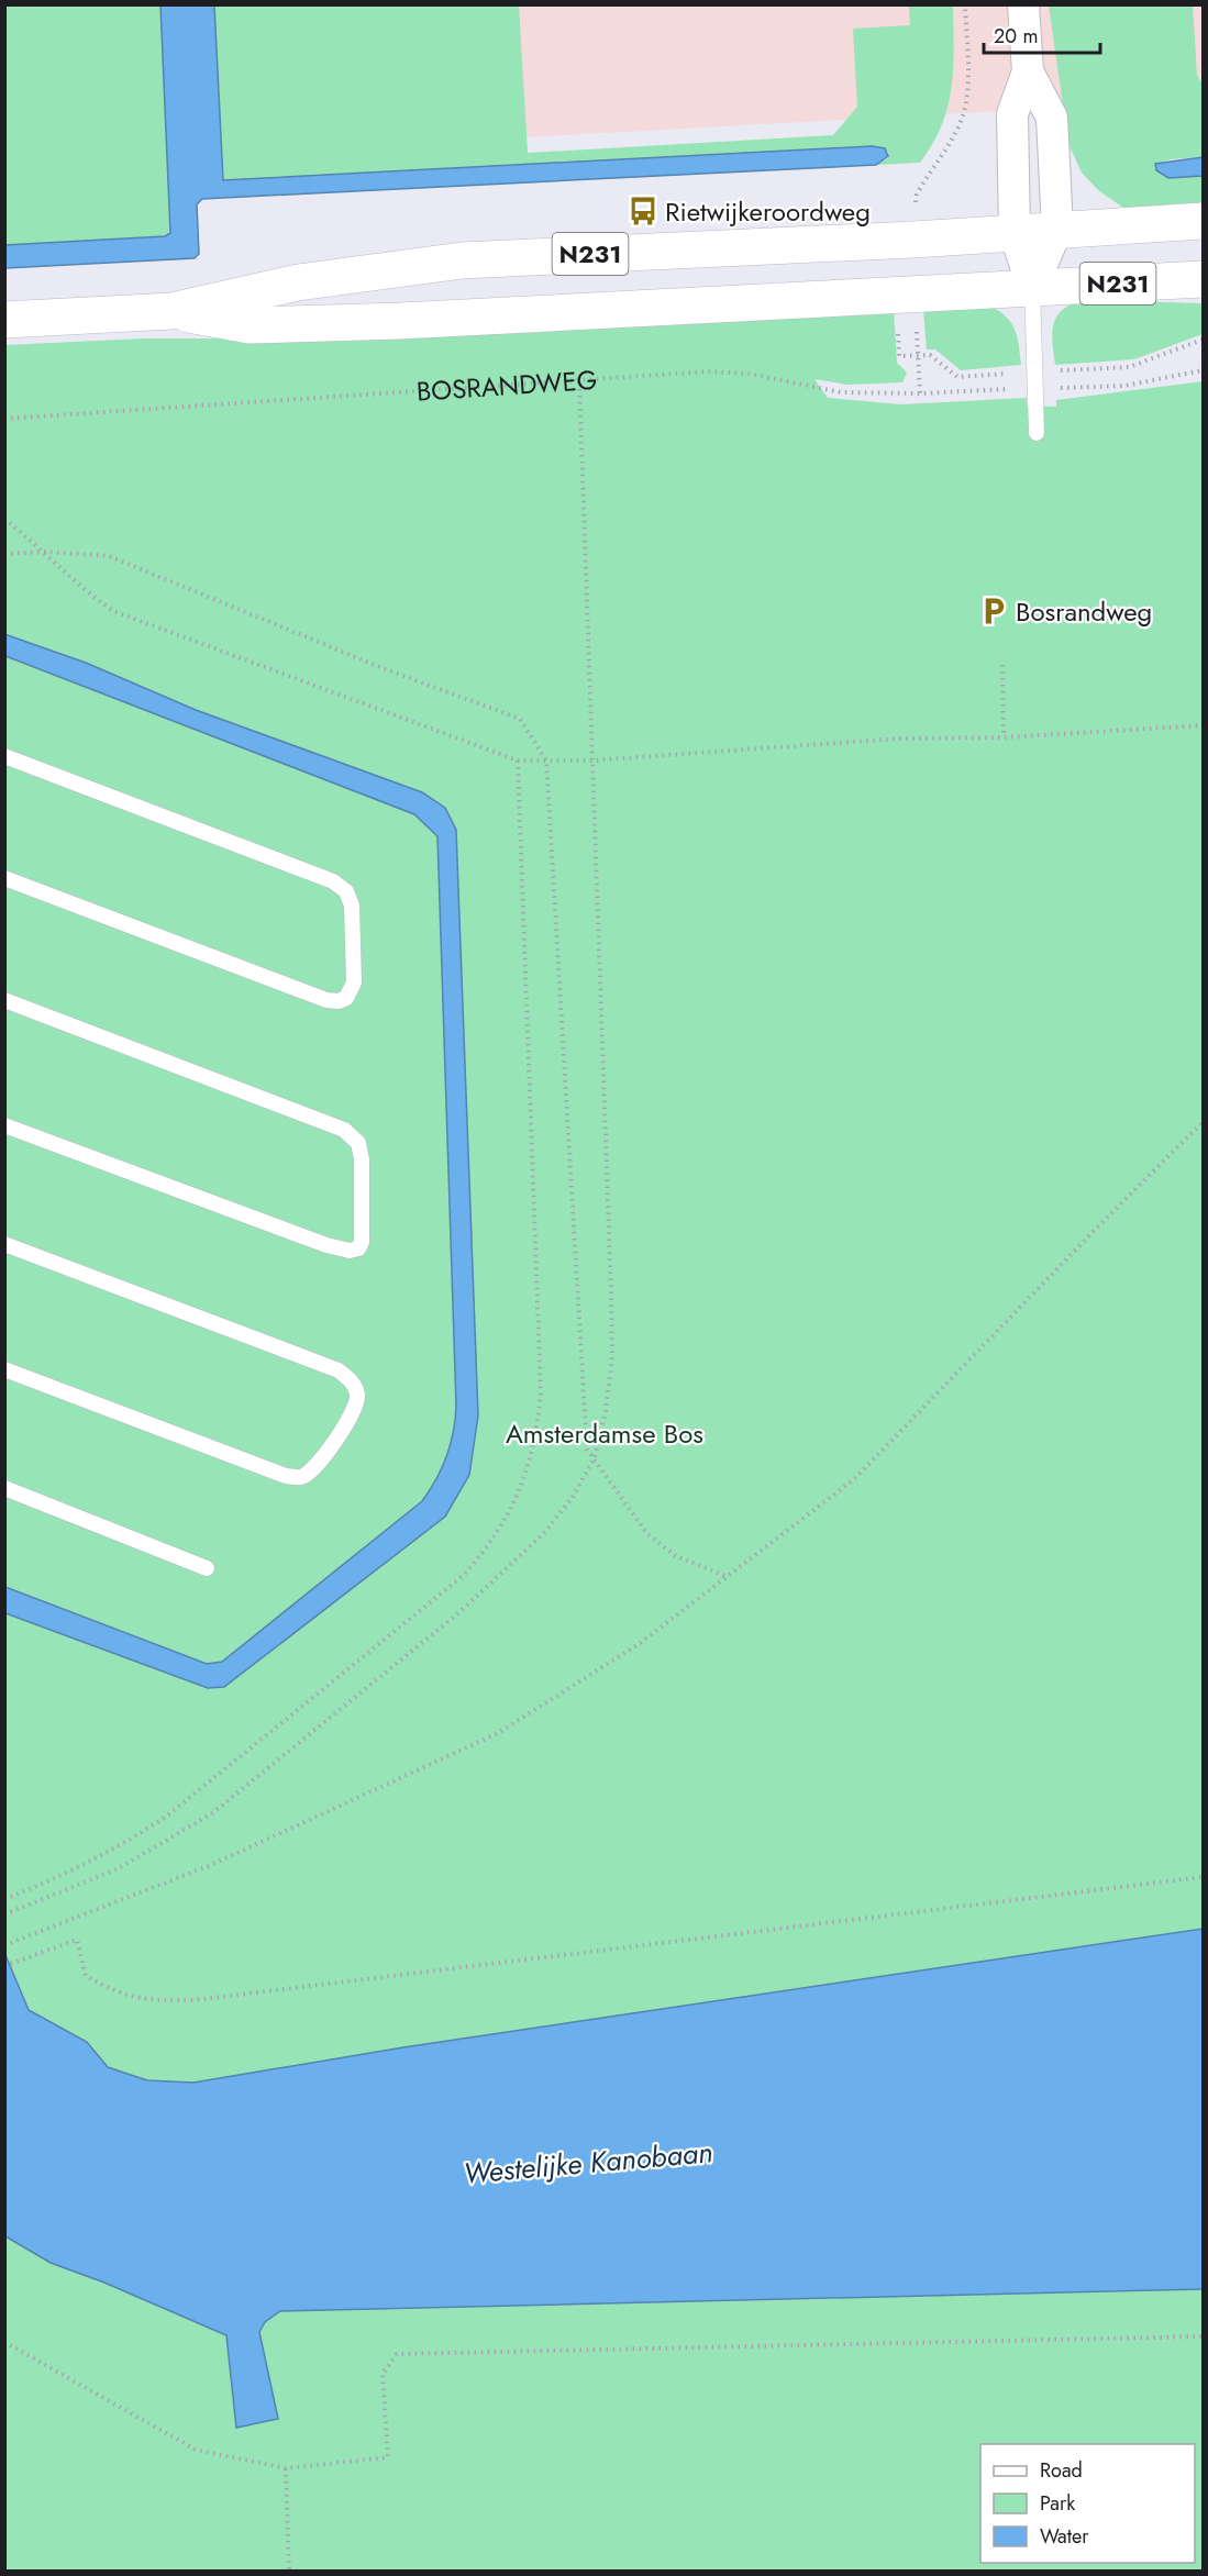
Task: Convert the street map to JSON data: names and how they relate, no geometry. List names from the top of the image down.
{
  "streets": {
    "main road": ["N231"],
    "path": ["BOSRANDWEG"]
  },
  "water": ["Westelijke Kanobaan"],
  "parks": ["Amsterdamse Bos"],
  "places": {
    "bus stop": ["Rietwijkeroordweg"],
    "parking": ["Bosrandweg"]
  },
  "legend": ["Road", "Park", "Water"],
  "scale_bar": "20 m"
}
